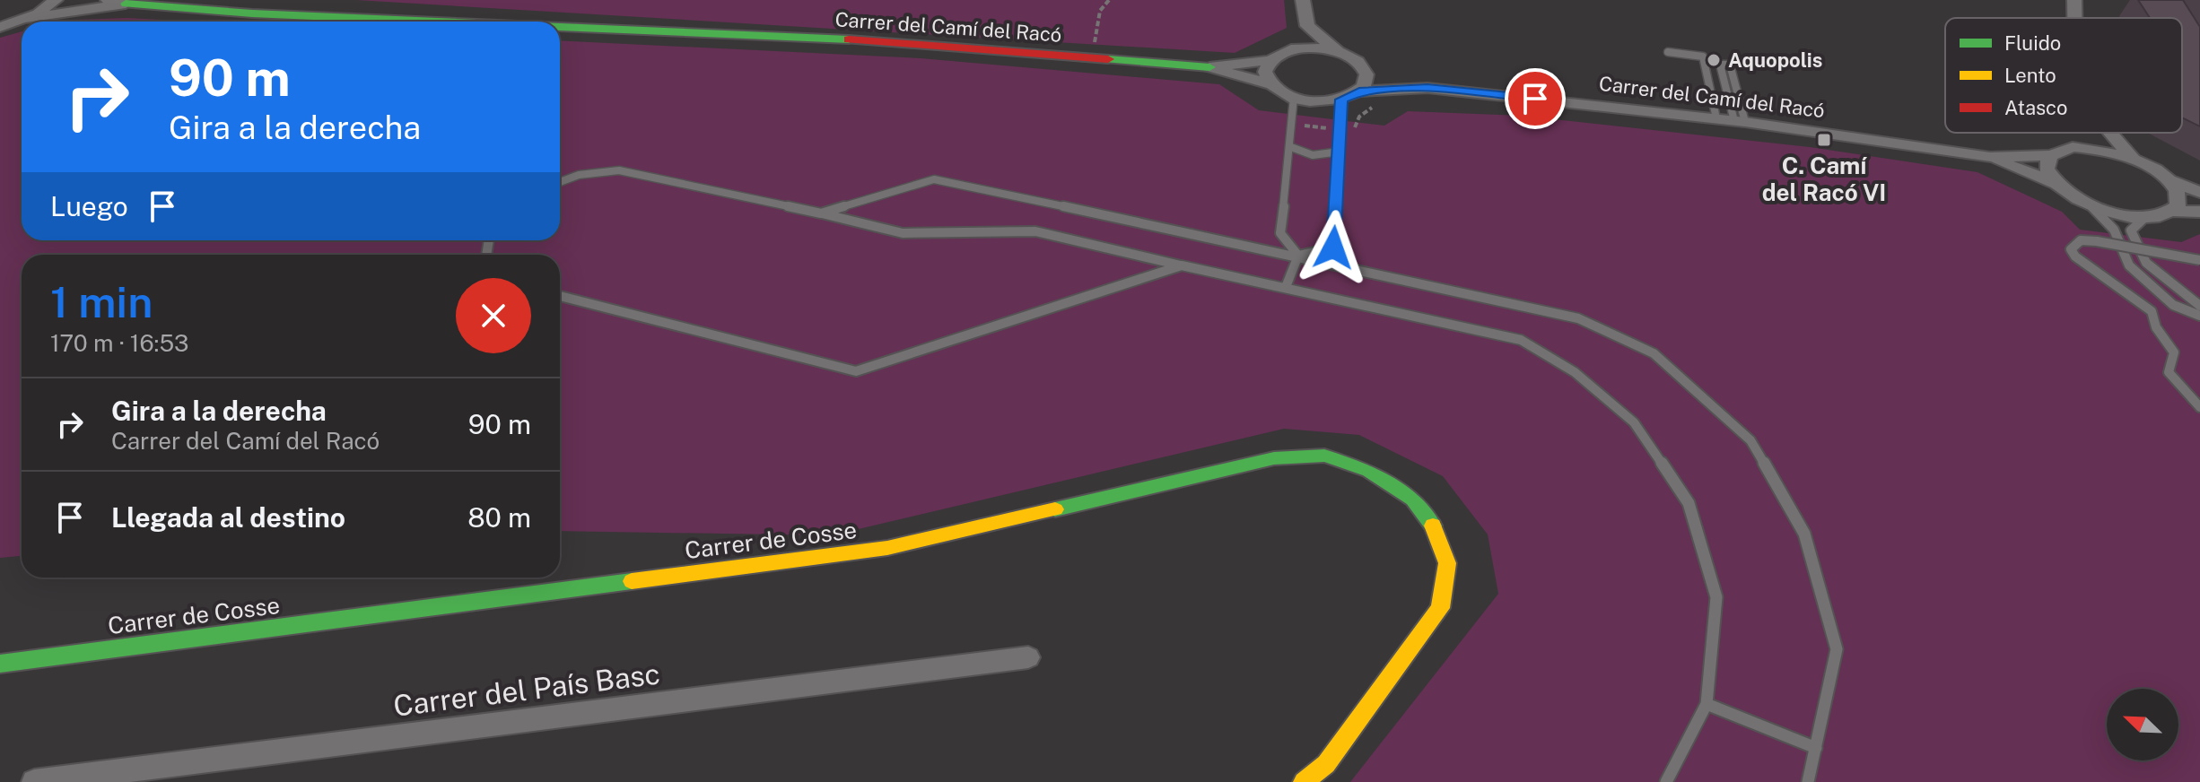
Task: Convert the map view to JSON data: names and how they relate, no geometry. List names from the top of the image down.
{
  "streets": {
    "street": ["Carrer del Camí del Racó", "Carrer de Cosse", "Carrer del País Basc"]
  },
  "places": {
    "other": ["Aquopolis"],
    "transit": ["C. Camí del Racó VI"]
  },
  "legend": ["Fluido", "Lento", "Atasco"],
  "north": "top left",
  "page": {
    "turn": ["90 m", "Gira a la derecha"],
    "then": "Luego",
    "heading": ["1 min", "170 m · 16:53"],
    "list": [
      {
        "name": "Gira a la derecha",
        "note": "Carrer del Camí del Racó",
        "value": "90 m"
      },
      {
        "name": "Llegada al destino",
        "value": "80 m"
      }
    ]
  }
}
